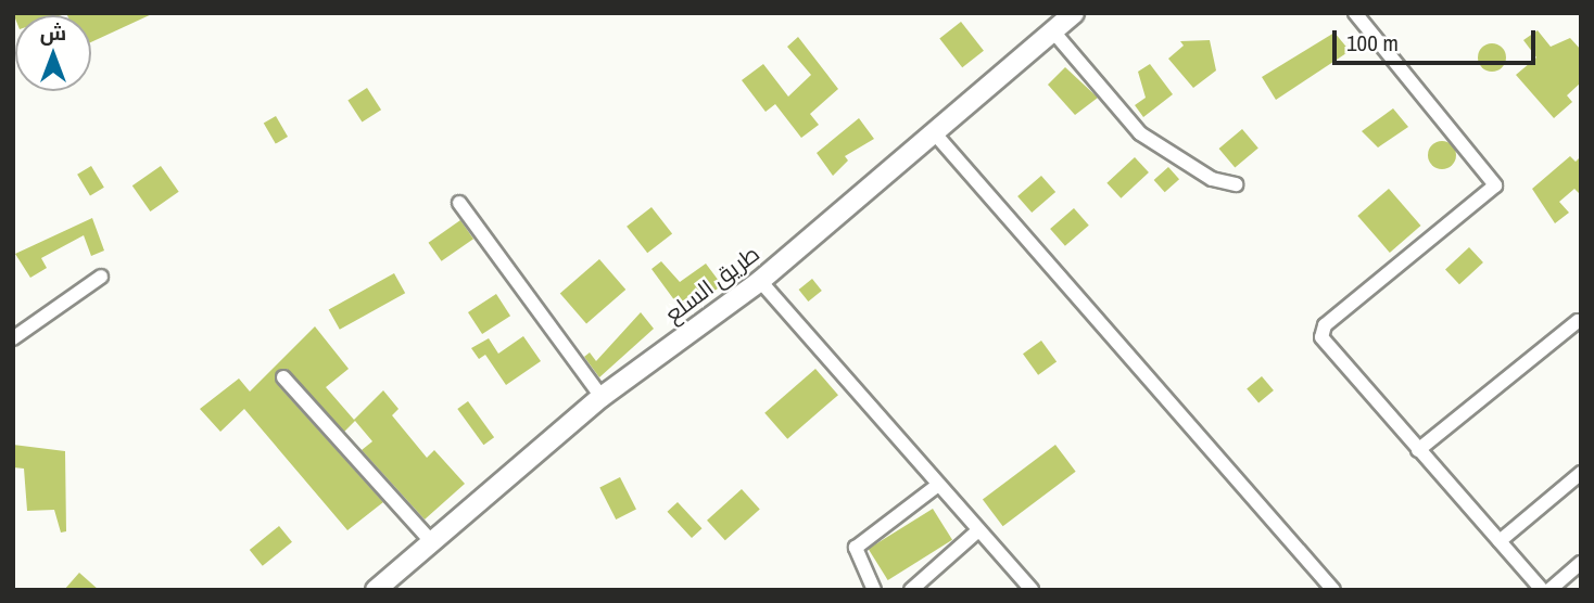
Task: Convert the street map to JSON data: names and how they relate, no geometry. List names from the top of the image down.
{
  "streets": {
    "street": ["طريق السلع"]
  },
  "scale_bar": "100 m",
  "north": "top"
}
